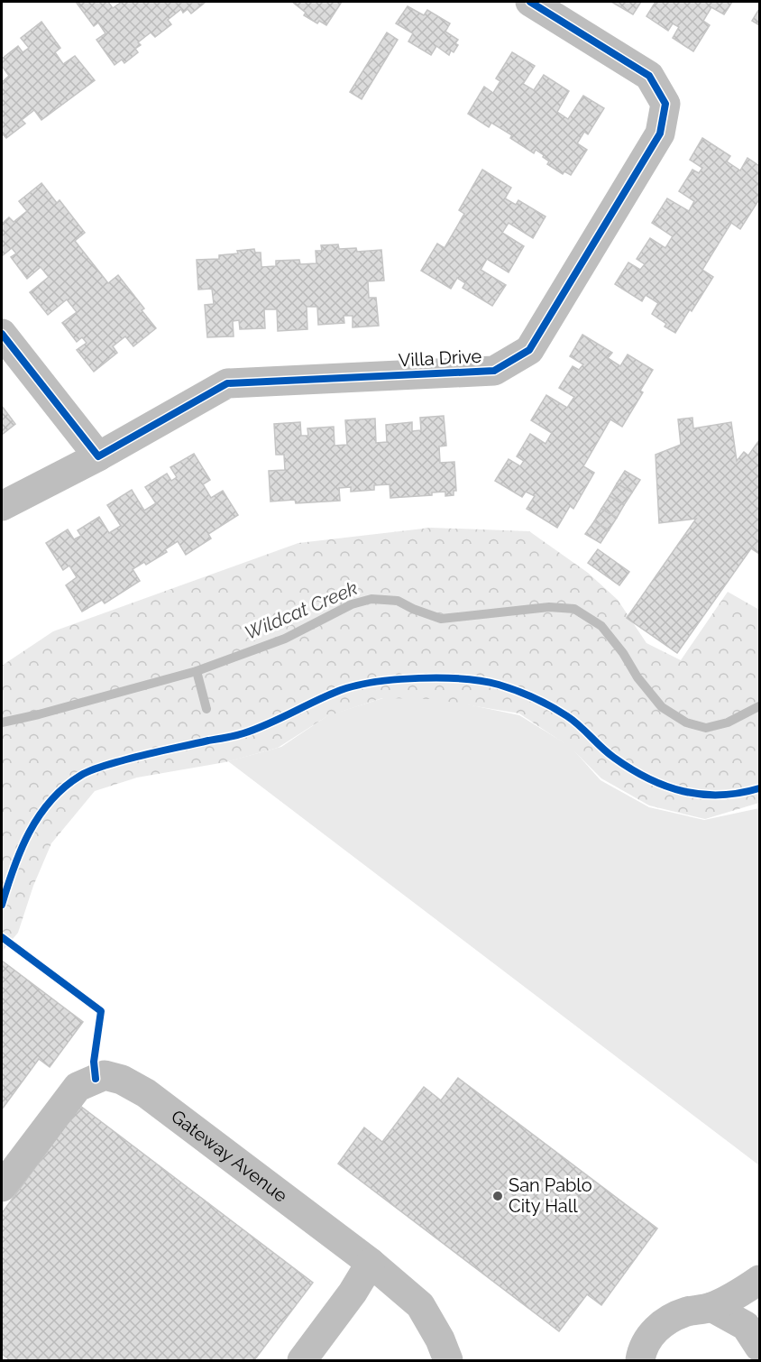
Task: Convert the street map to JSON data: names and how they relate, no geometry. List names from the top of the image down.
{
  "streets": {
    "street": ["Villa Drive", "Gateway Avenue"]
  },
  "water": ["Wildcat Creek"],
  "places": ["San Pablo City Hall"]
}
